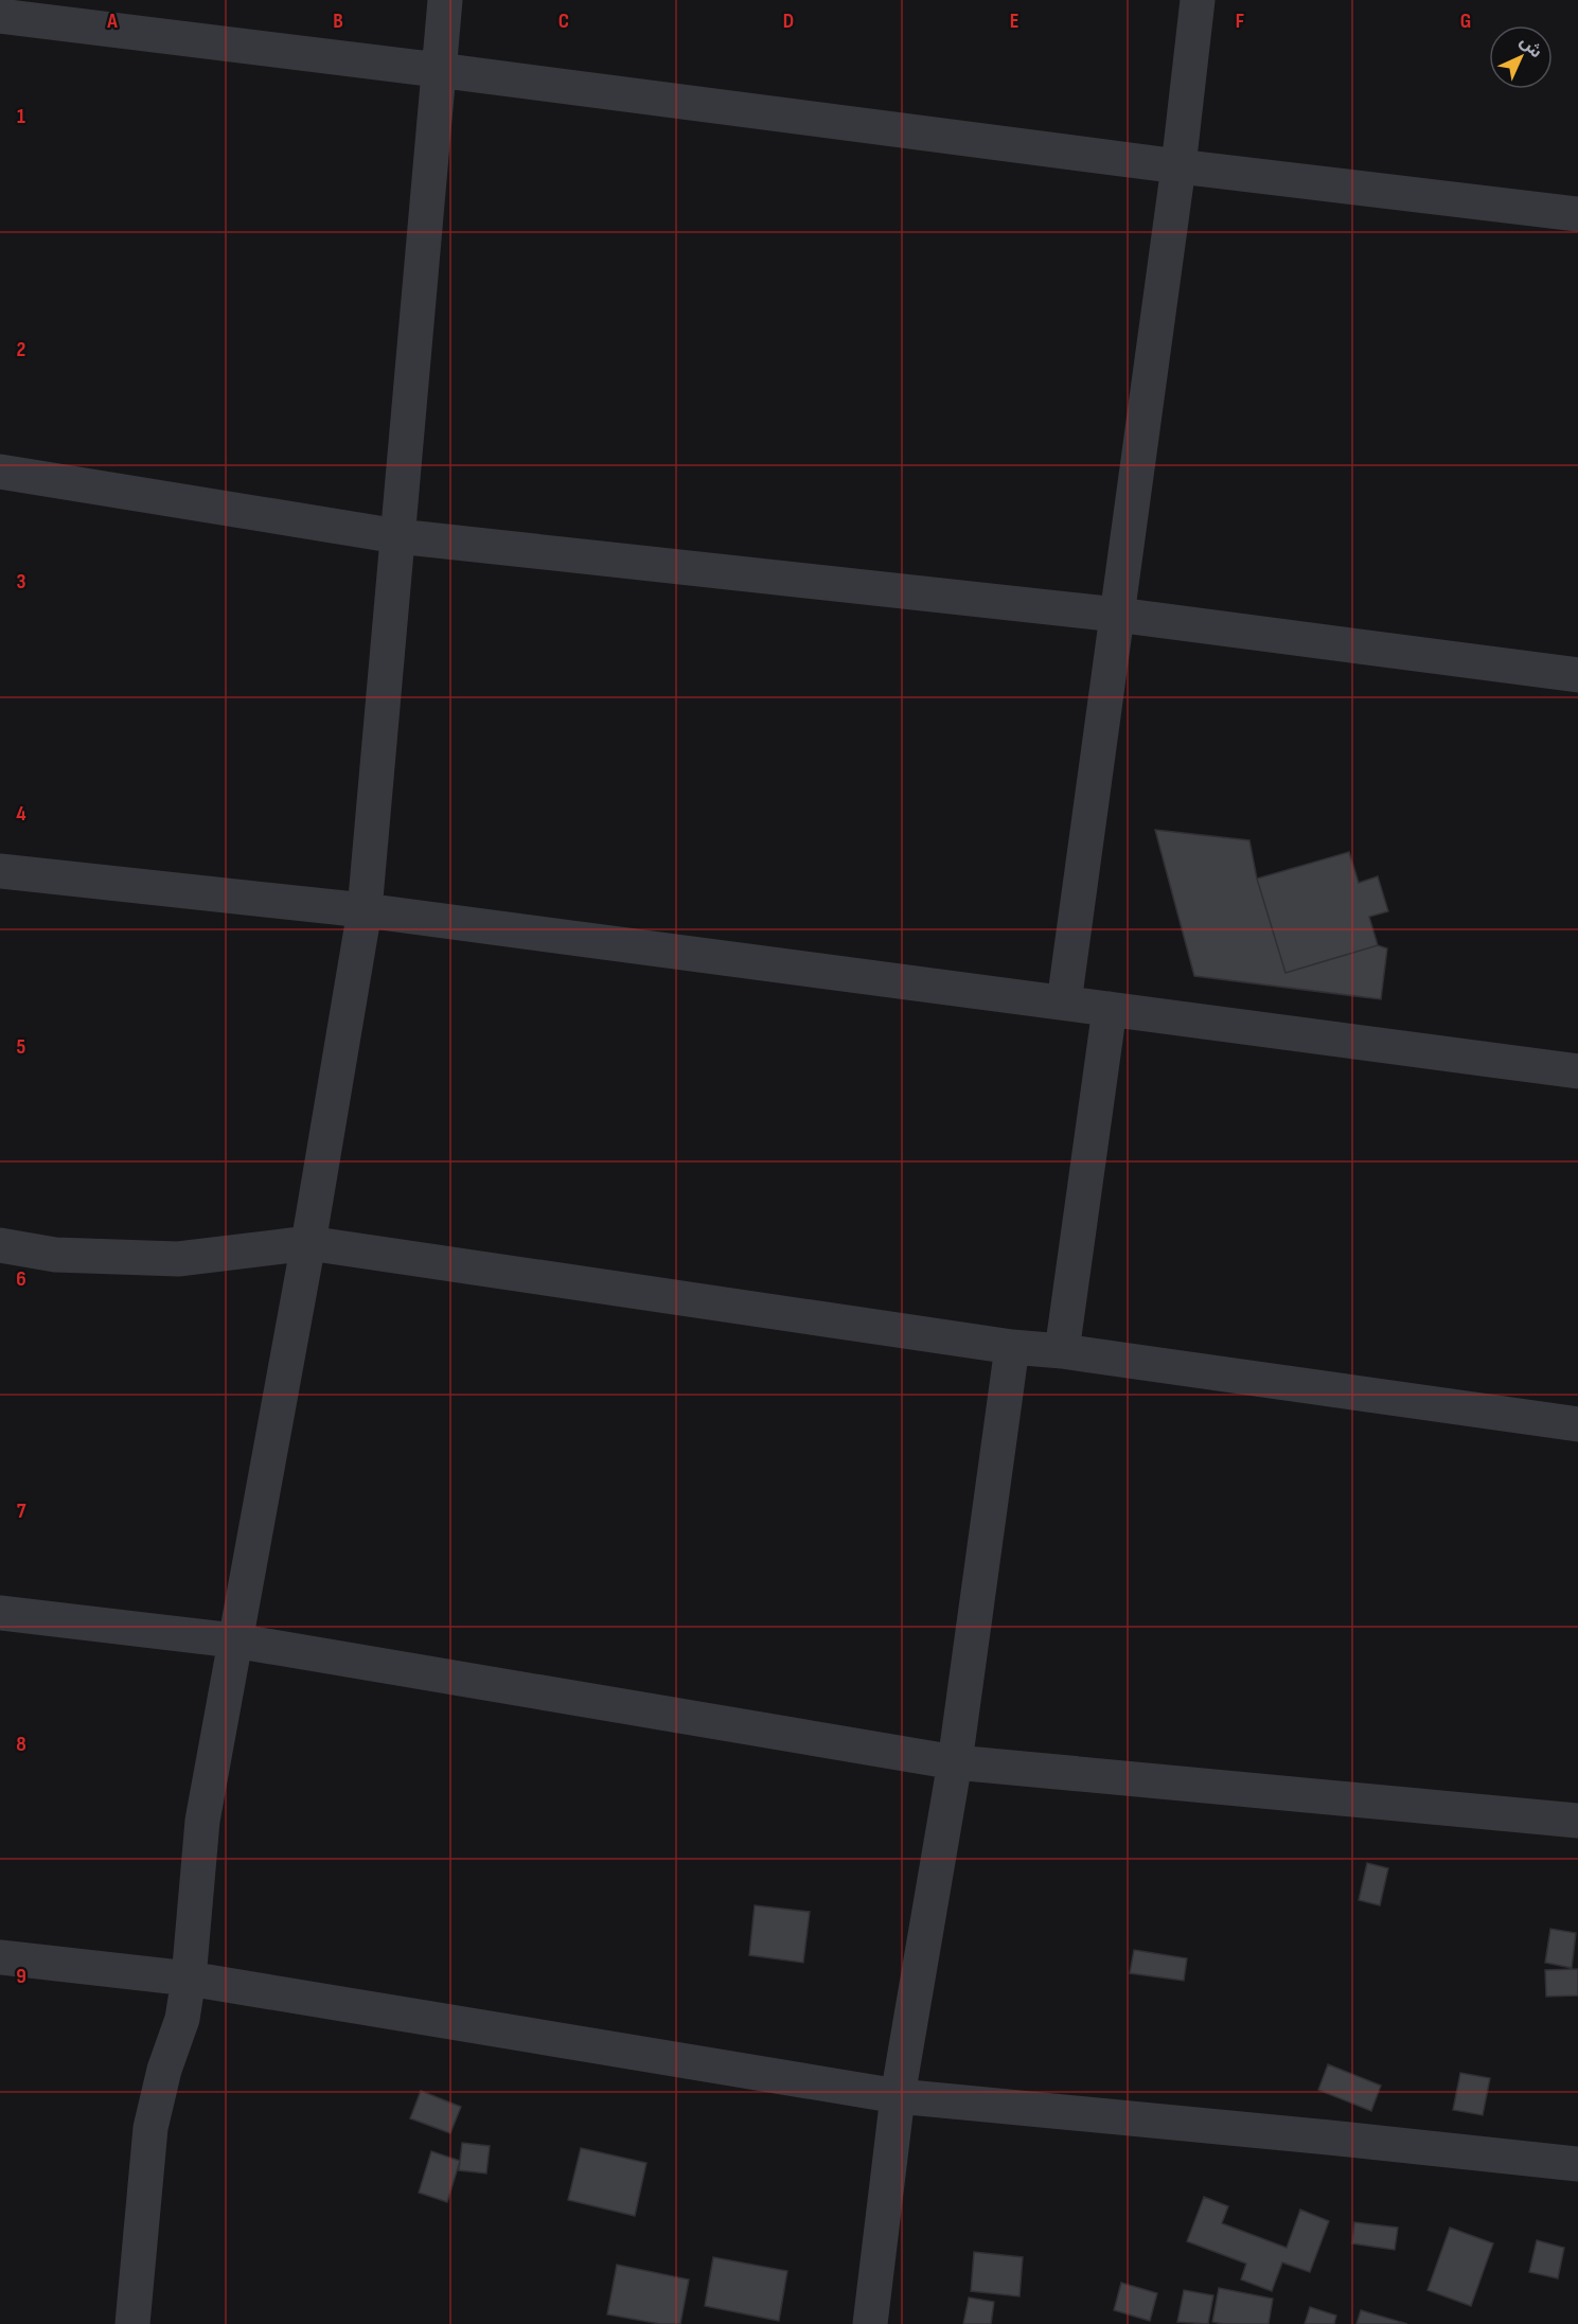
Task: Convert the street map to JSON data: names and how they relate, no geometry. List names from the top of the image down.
{
  "north": "top right",
  "grid": {
    "columns": [
      "A",
      "B",
      "C",
      "D",
      "E",
      "F",
      "G"
    ],
    "rows": [
      "1",
      "2",
      "3",
      "4",
      "5",
      "6",
      "7",
      "8",
      "9"
    ]
  }
}
